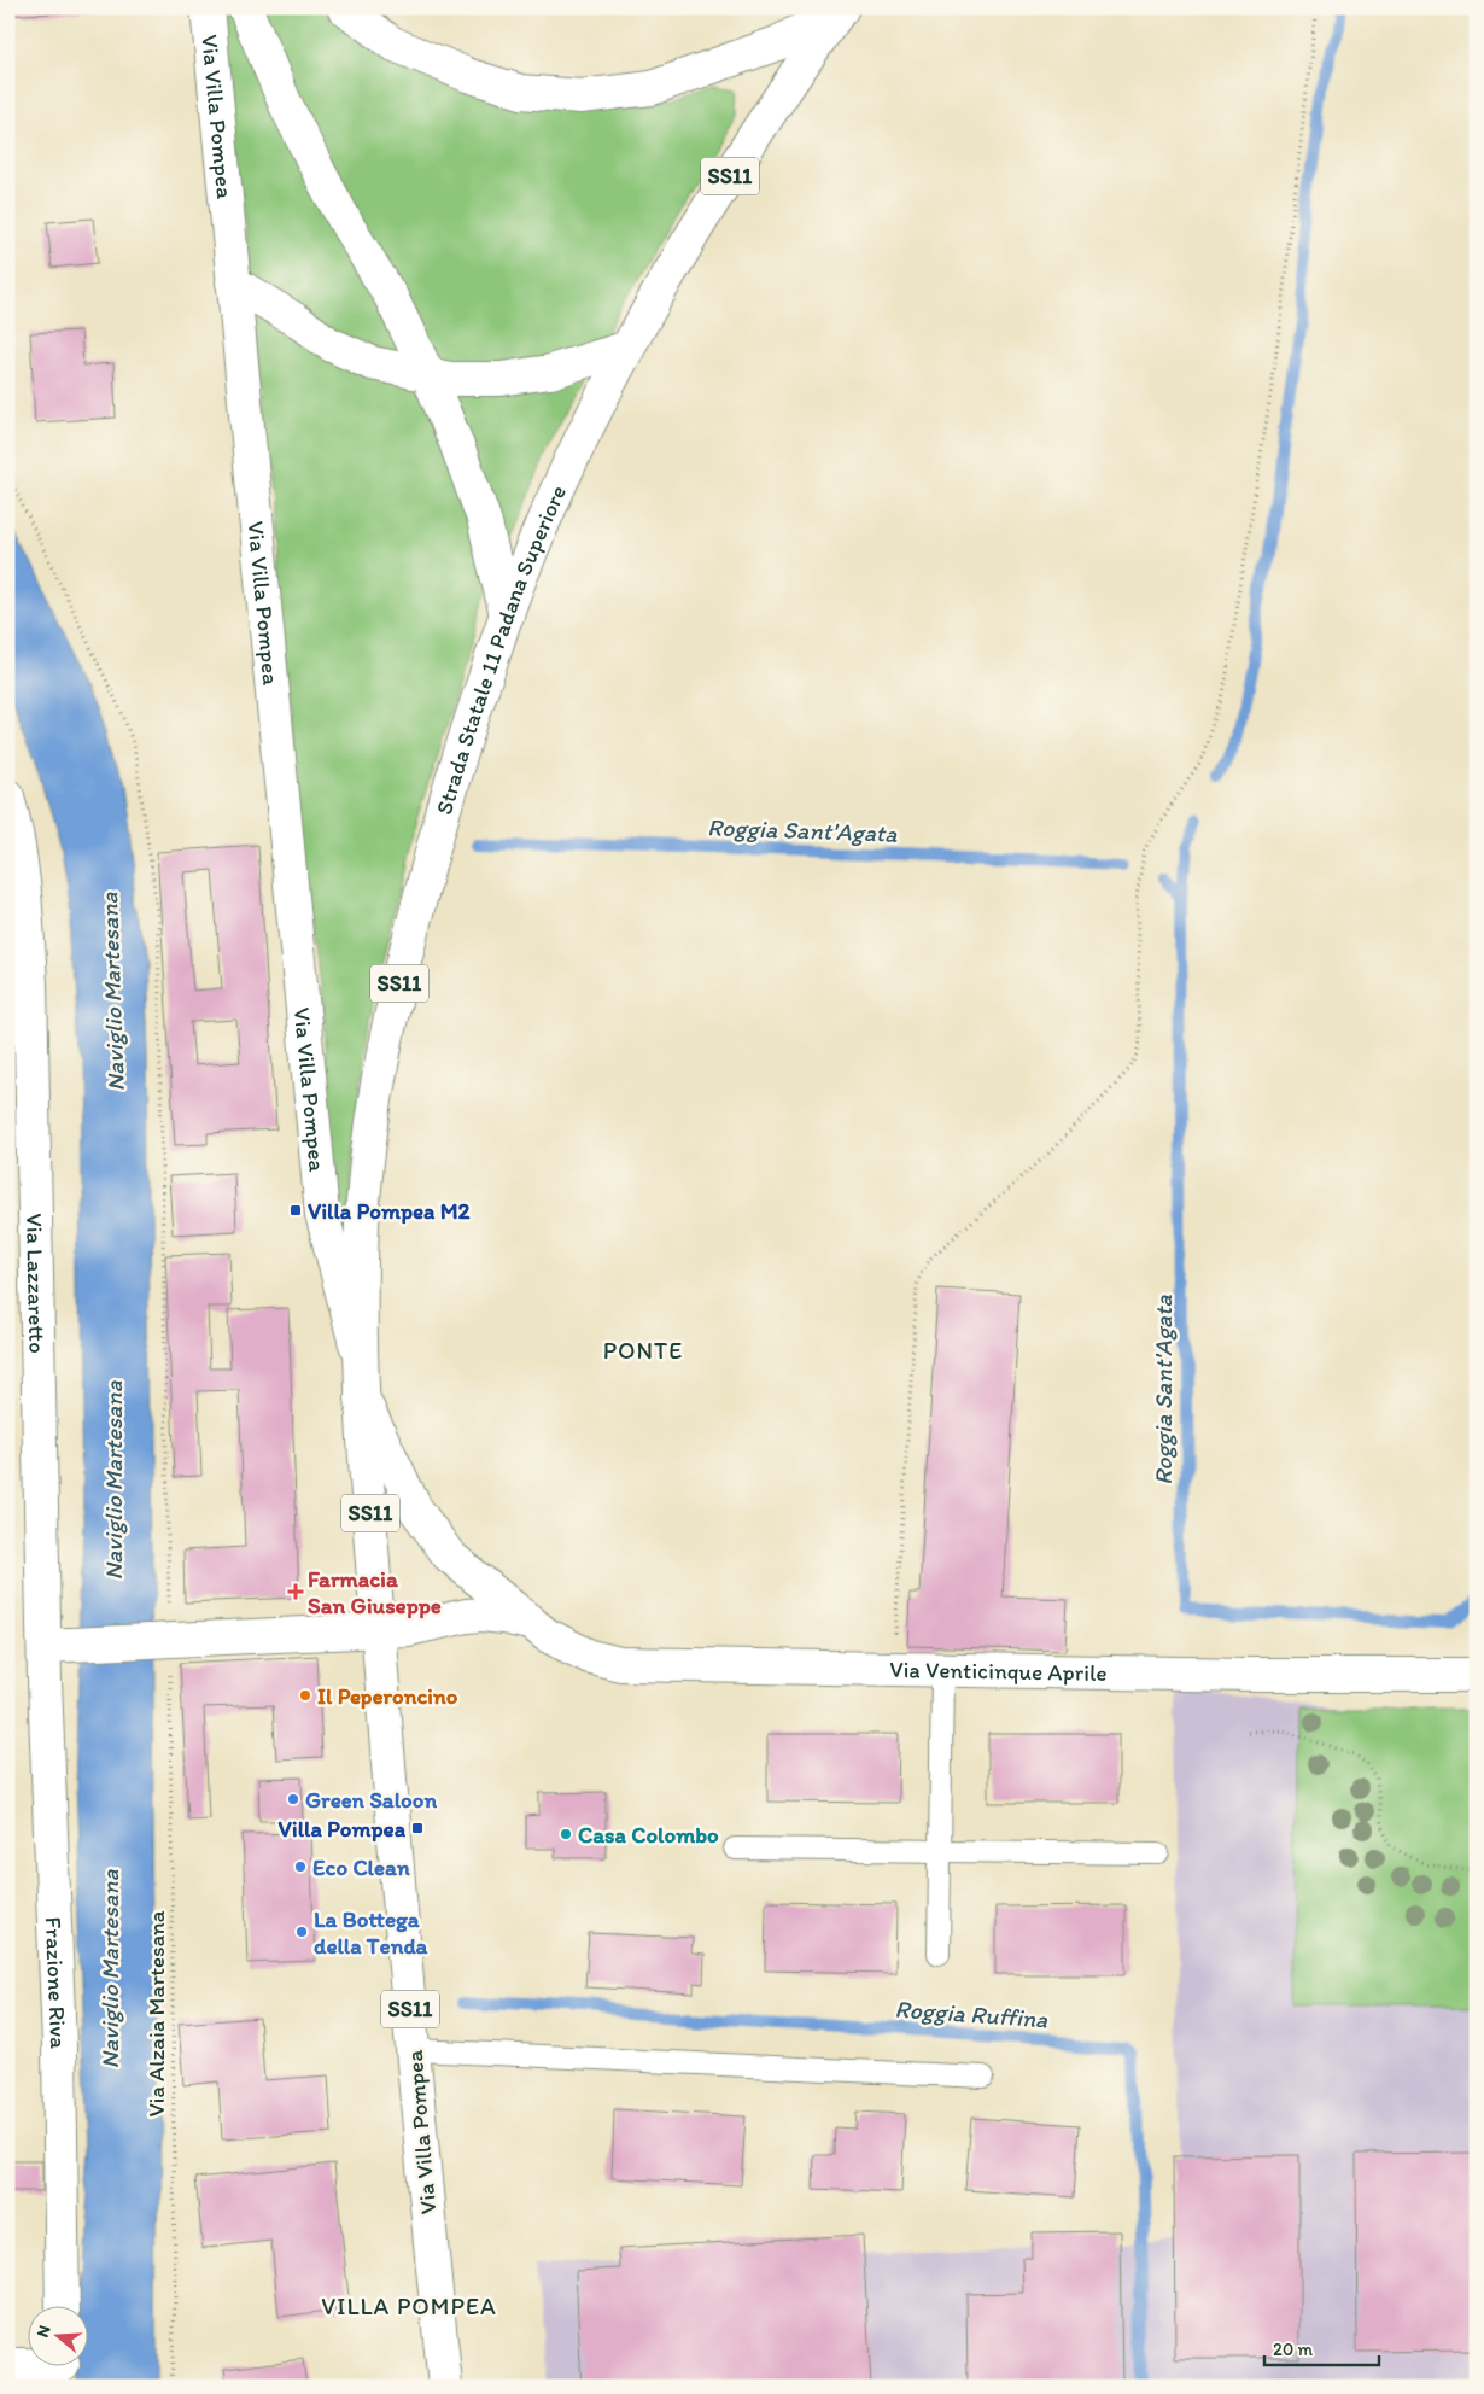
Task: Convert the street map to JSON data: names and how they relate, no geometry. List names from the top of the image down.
{
  "streets": {
    "street": [
      "Via Villa Pompea",
      "SS11",
      "Strada Statale 11 Padana Superiore",
      "Via Lazzaretto",
      "Via Venticinque Aprile",
      "Frazione Riva"
    ],
    "path": ["Via Alzaia Martesana"]
  },
  "crossings": [
    ["Via Villa Pompea", "Strada Statale 11 Padana Superiore"],
    ["Via Villa Pompea", "Via Venticinque Aprile"],
    ["Via Lazzaretto", "Frazione Riva"],
    ["Via Venticinque Aprile", "Via Alzaia Martesana"]
  ],
  "districts": ["PONTE", "VILLA POMPEA"],
  "water": ["Roggia Sant'Agata", "Naviglio Martesana", "Roggia Ruffina"],
  "places": {
    "transit": ["Villa Pompea M2", "Villa Pompea"],
    "health": ["Farmacia San Giuseppe"],
    "other": [
      "Il Peperoncino",
      "Green Saloon",
      "Casa Colombo",
      "Eco Clean",
      "La Bottega della Tenda"
    ]
  },
  "scale_bar": "20 m",
  "north": "left"
}
